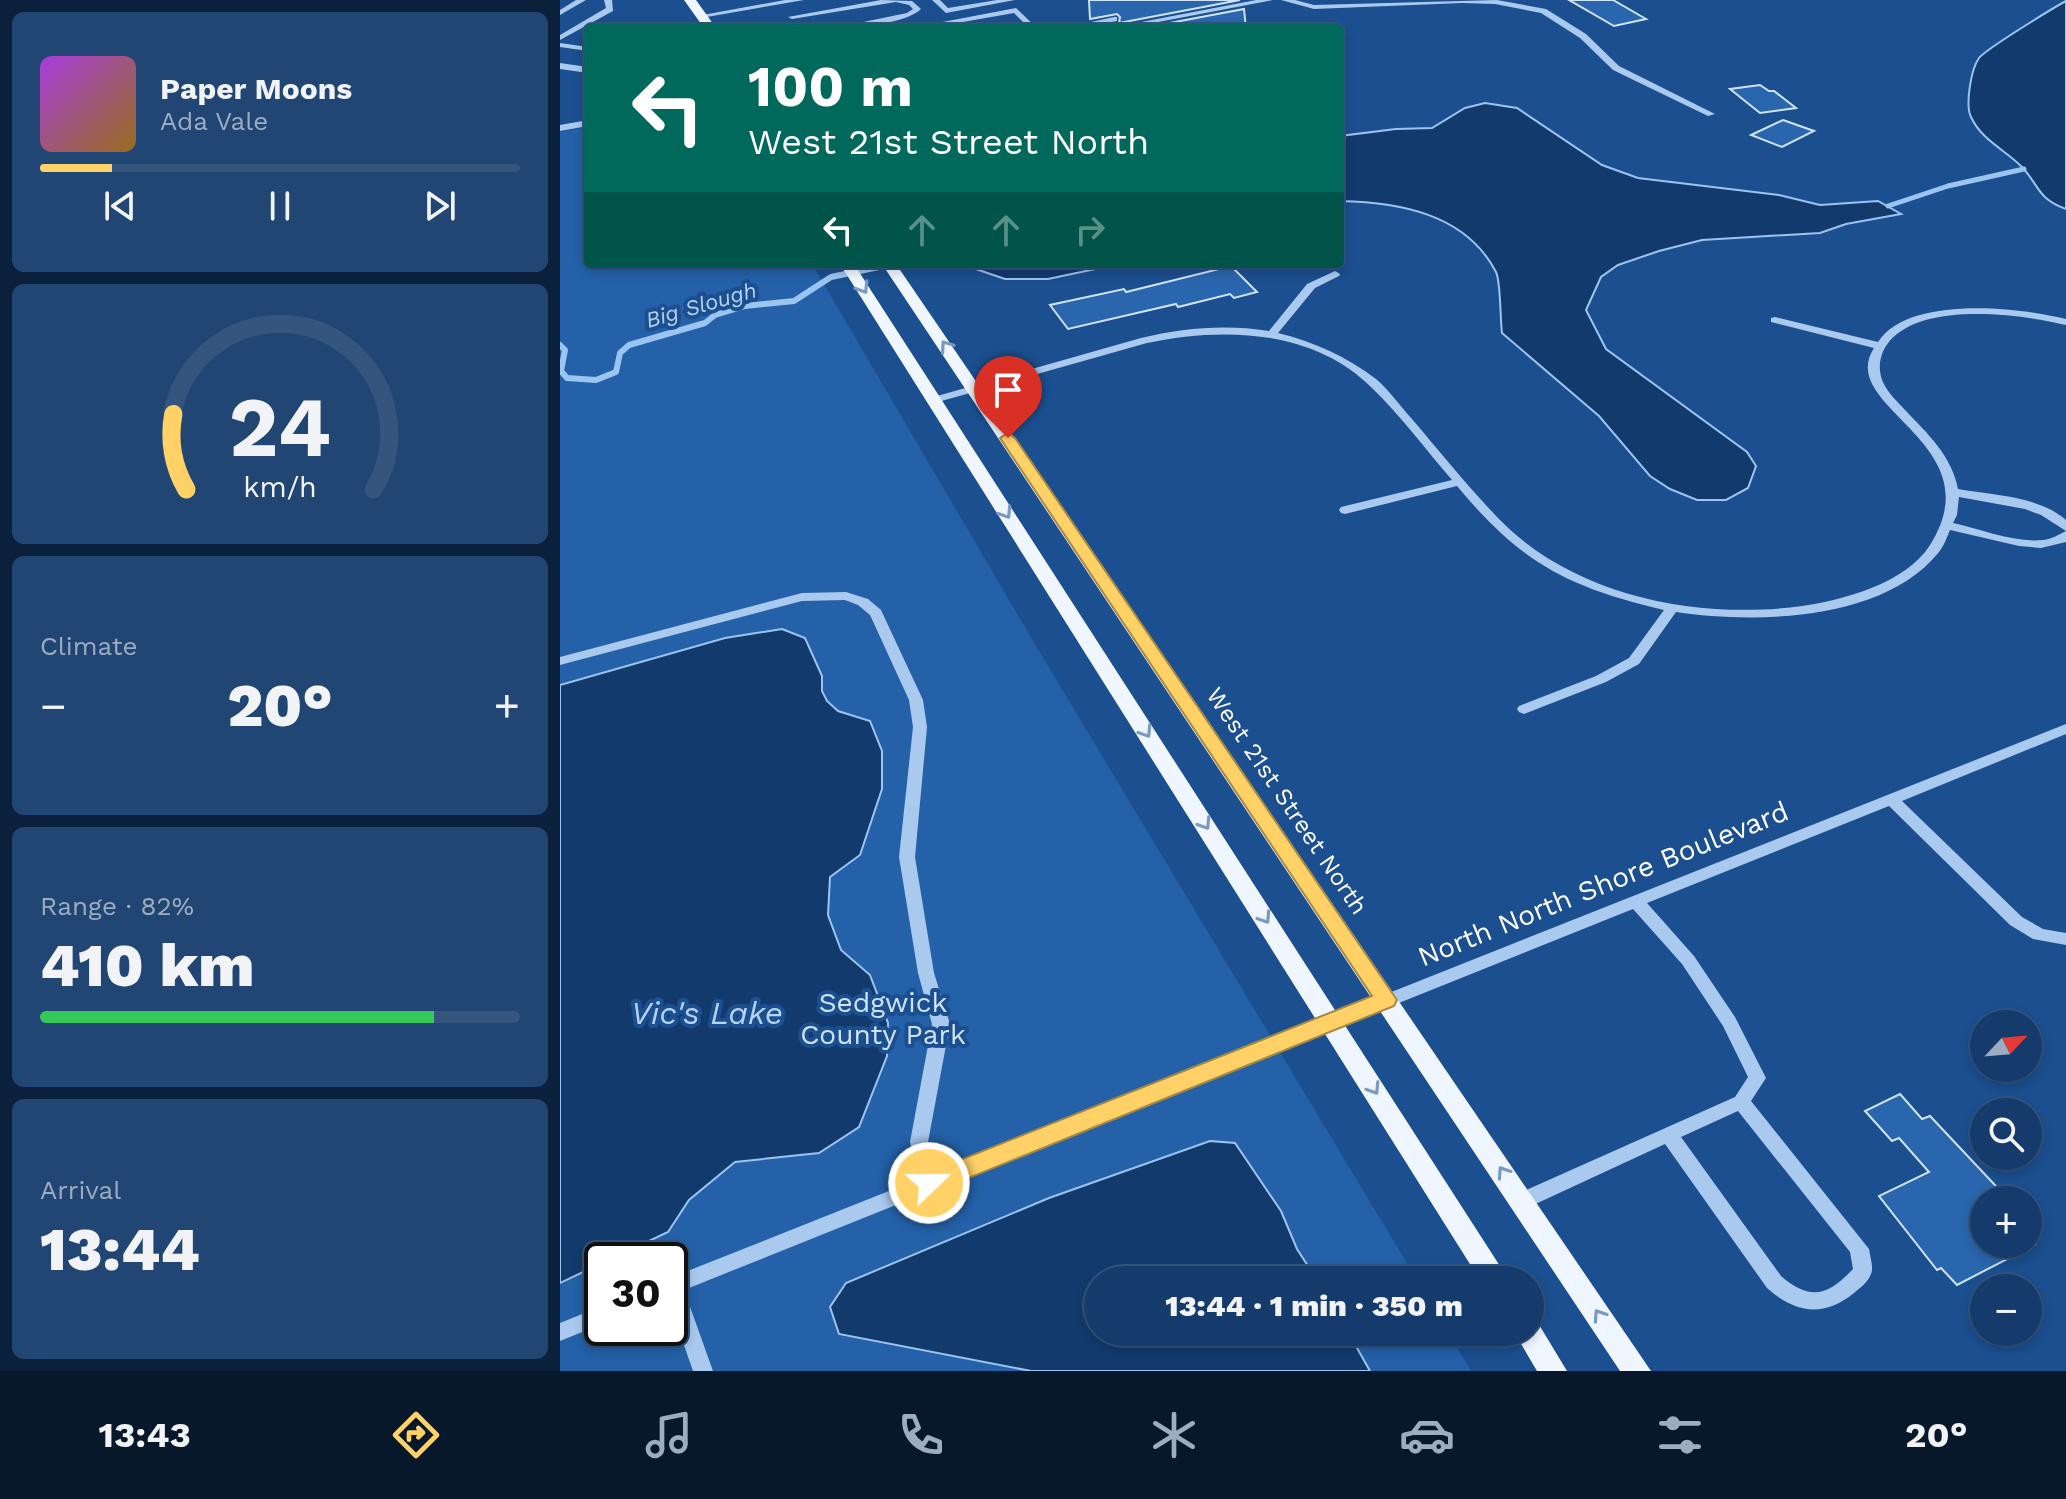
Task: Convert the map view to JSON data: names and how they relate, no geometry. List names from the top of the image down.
{
  "streets": {
    "main road": ["West 21st Street North"],
    "street": ["North North Shore Boulevard"]
  },
  "crossings": [
    ["West 21st Street North", "North North Shore Boulevard"]
  ],
  "water": ["Big Slough", "Vic's Lake"],
  "parks": ["Sedgwick County Park"],
  "north": "top right",
  "page": {
    "turn": ["100 m", "West 21st Street North"],
    "song": ["Paper Moons", "Ada Vale"],
    "tile": [
      "Climate",
      ["Range · 82%", "410 km"],
      ["Arrival", "13:44"]
    ],
    "heat": ["−", "20°", "+"],
    "map_buttons": ["+", "−"],
    "limit": "30",
    "trip": "13:44 · 1 min · 350 m",
    "tabs": ["13:43", "20°"],
    "gauge": ["24", "km/h"]
  }
}
